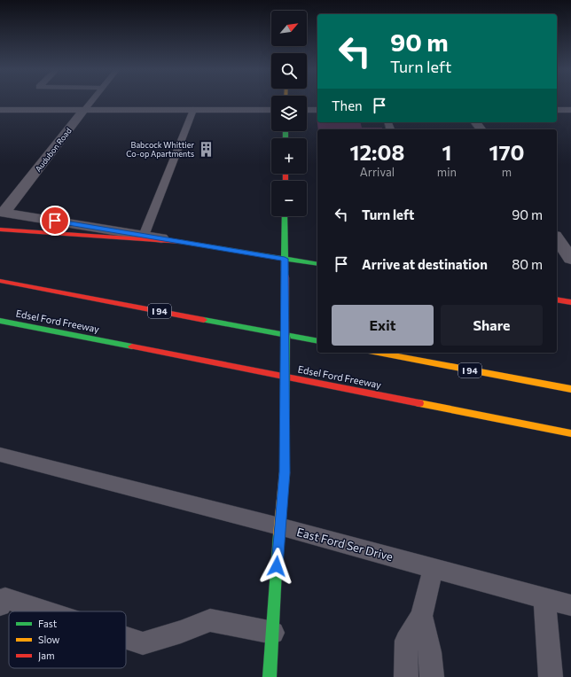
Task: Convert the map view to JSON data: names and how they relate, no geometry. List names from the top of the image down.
{
  "streets": {
    "main road": ["I 94", "Edsel Ford Freeway"],
    "street": ["Audubon Road"],
    "lane": ["East Ford Ser Drive"]
  },
  "places": {
    "building": ["Babcock Whittier Co-op Apartments"]
  },
  "legend": ["Fast", "Slow", "Jam"],
  "north": "top right",
  "page": {
    "map_buttons": ["+", "−"],
    "turn": ["90 m", "Turn left"],
    "then": "Then",
    "eta": [
      "12:08",
      "Arrival",
      "1",
      "min",
      "170",
      "m"
    ],
    "list": [
      {
        "name": "Turn left",
        "value": "90 m"
      },
      {
        "name": "Arrive at destination",
        "value": "80 m"
      }
    ],
    "buttons": ["Exit", "Share"]
  }
}
